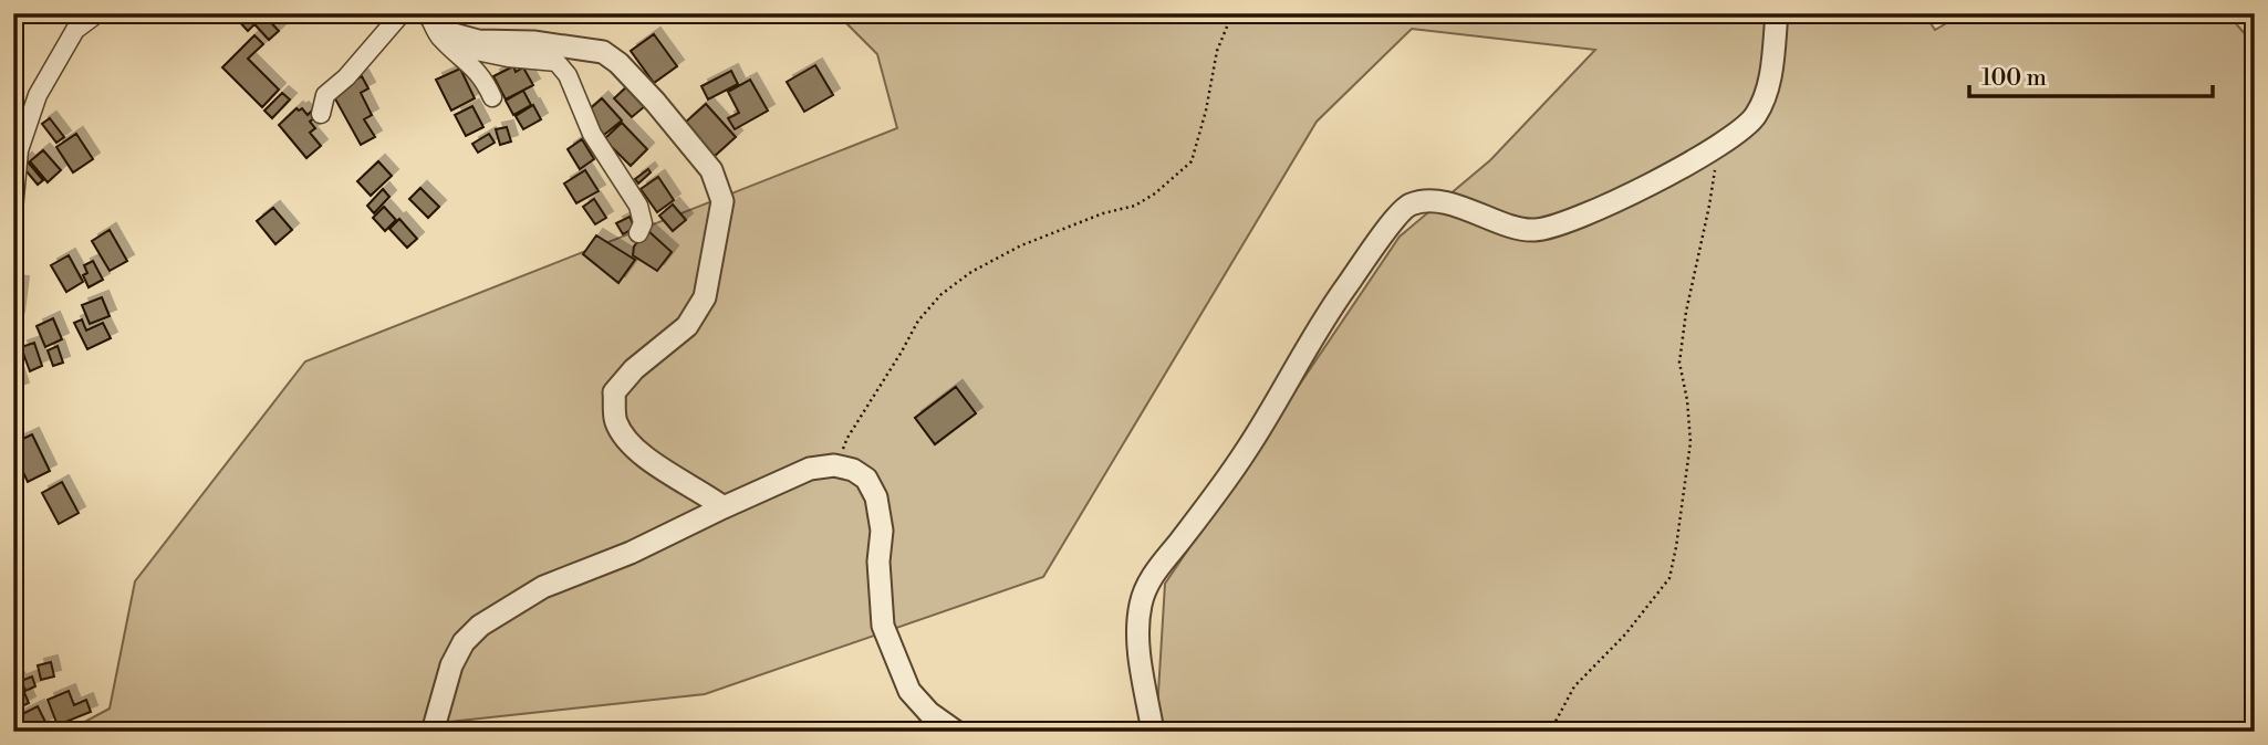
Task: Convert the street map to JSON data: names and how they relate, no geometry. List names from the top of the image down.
{
  "scale_bar": "100 m"
}
